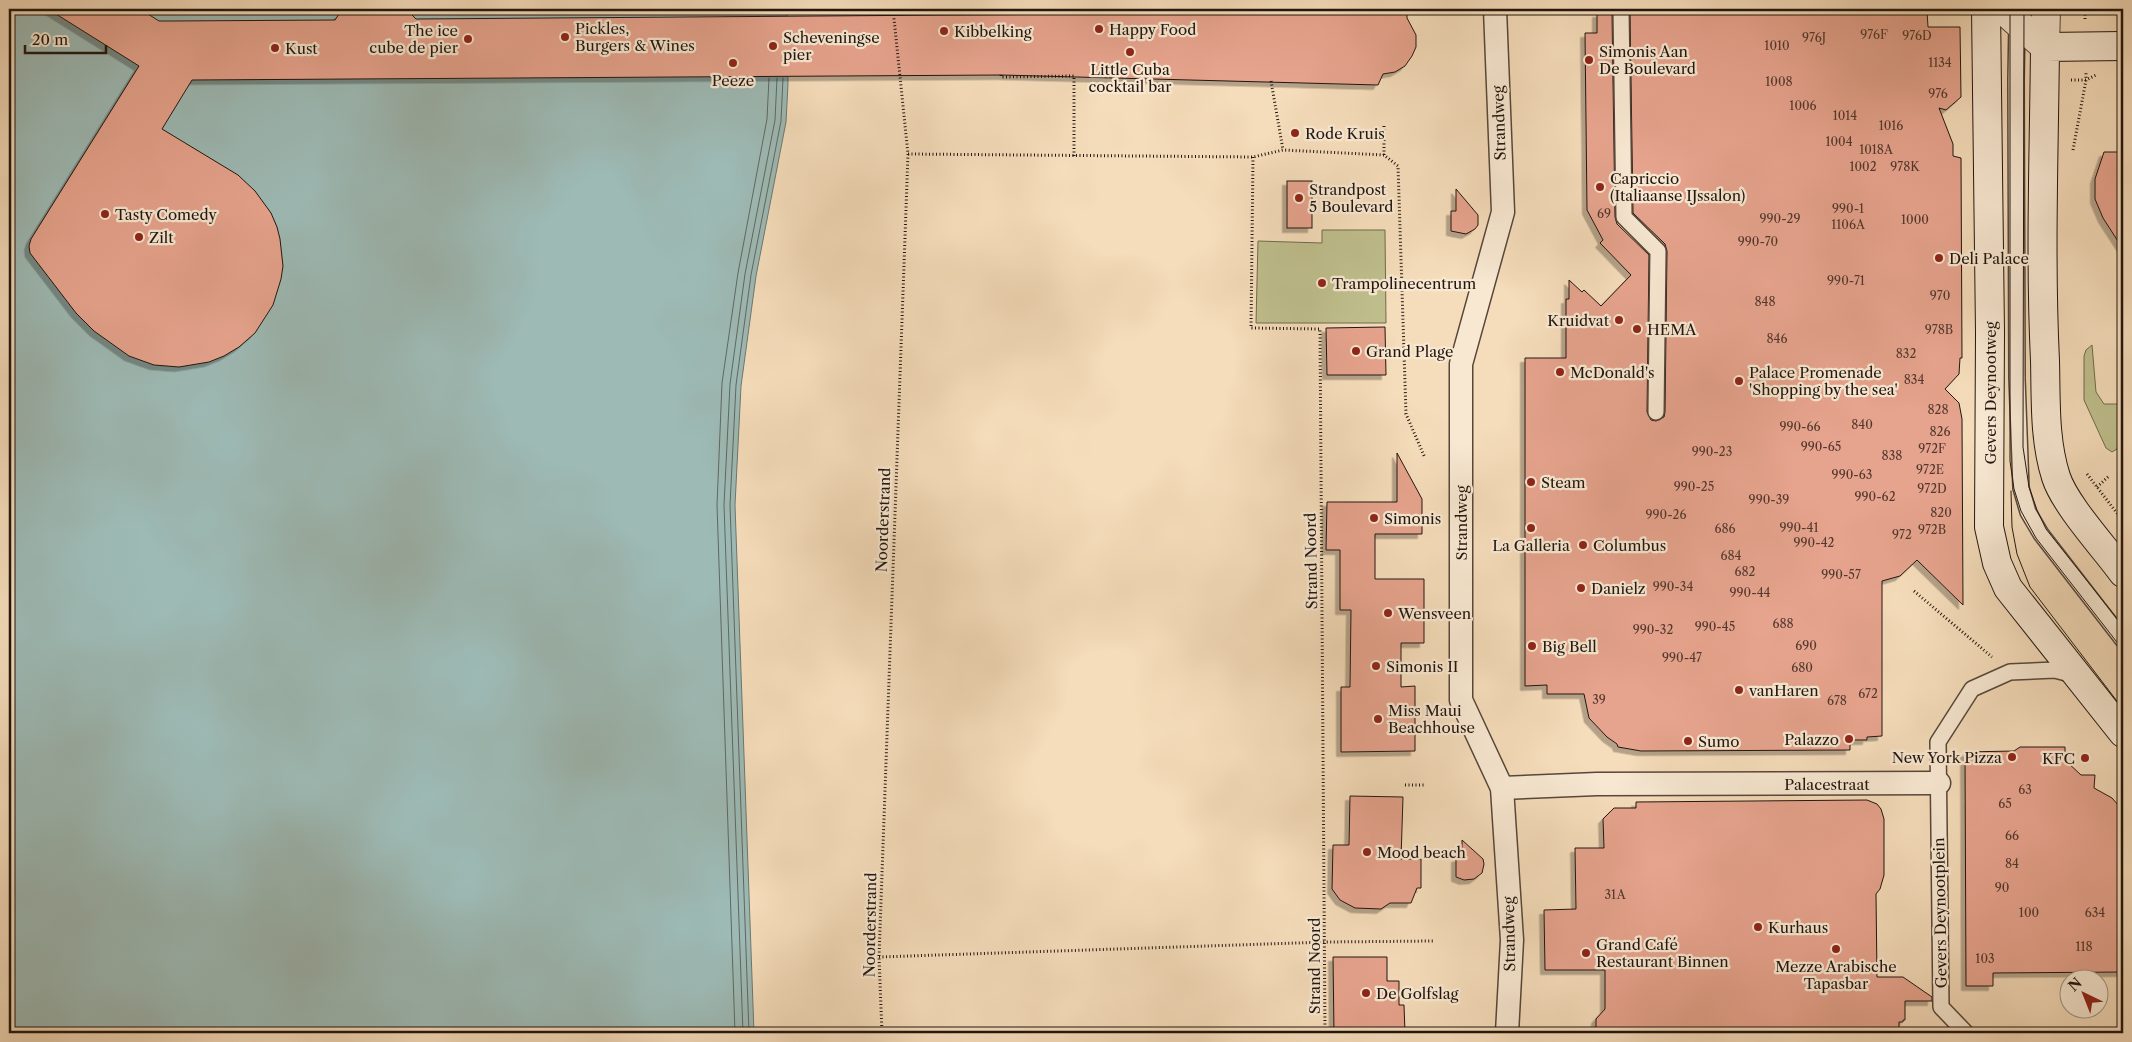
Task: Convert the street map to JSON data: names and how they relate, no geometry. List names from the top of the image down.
{
  "streets": {
    "main road": ["Gevers Deynootweg"],
    "street": ["Strandweg", "Palacestraat"],
    "lane": ["Gevers Deynootplein"],
    "path": ["Noorderstrand", "Strand Noord"]
  },
  "crossings": [
    ["Strandweg", "Palacestraat"],
    ["Palacestraat", "Gevers Deynootplein"]
  ],
  "places": [
    "Happy Food",
    "Kibbelking",
    "Pickles, Burgers & Wines",
    "The ice cube de pier",
    "Scheveningse pier",
    "Kust",
    "Little Cuba cocktail bar",
    "Simonis Aan De Boulevard",
    "Peeze",
    "Rode Kruis",
    "Capriccio (Italiaanse IJssalon)",
    "Strandpost 5 Boulevard",
    "Tasty Comedy",
    "Zilt",
    "Deli Palace",
    "Trampolinecentrum",
    "Kruidvat",
    "HEMA",
    "Grand Plage",
    "McDonald's",
    "Palace Promenade 'Shopping by the sea'",
    "Steam",
    "Simonis",
    "La Galleria",
    "Columbus",
    "Danielz",
    "Wensveen",
    "Big Bell",
    "Simonis II",
    "vanHaren",
    "Miss Maui Beachhouse",
    "Palazzo",
    "Sumo",
    "New York Pizza",
    "KFC",
    "Mood beach",
    "Kurhaus",
    "Mezze Arabische Tapasbar",
    "Grand Café Restaurant Binnen",
    "De Golfslag"
  ],
  "house_numbers": [
    "976F",
    "976D",
    "976J",
    "1010",
    "1134",
    "1008",
    "976",
    "1006",
    "1014",
    "1016",
    "1004",
    "1018A",
    "1002",
    "978K",
    "990-1",
    "69",
    "990-29",
    "1000",
    "1106A",
    "990-70",
    "990-71",
    "970",
    "848",
    "978B",
    "846",
    "832",
    "834",
    "828",
    "840",
    "990-66",
    "826",
    "990-65",
    "972F",
    "990-23",
    "838",
    "972E",
    "990-63",
    "990-25",
    "972D",
    "990-62",
    "990-39",
    "820",
    "990-26",
    "990-41",
    "686",
    "972B",
    "972",
    "990-42",
    "684",
    "682",
    "990-57",
    "990-34",
    "990-44",
    "688",
    "990-45",
    "990-32",
    "690",
    "990-47",
    "680",
    "672",
    "39",
    "678",
    "63",
    "65",
    "66",
    "84",
    "90",
    "31A",
    "100",
    "634",
    "118",
    "103"
  ],
  "scale_bar": "20 m",
  "north": "top left"
}
